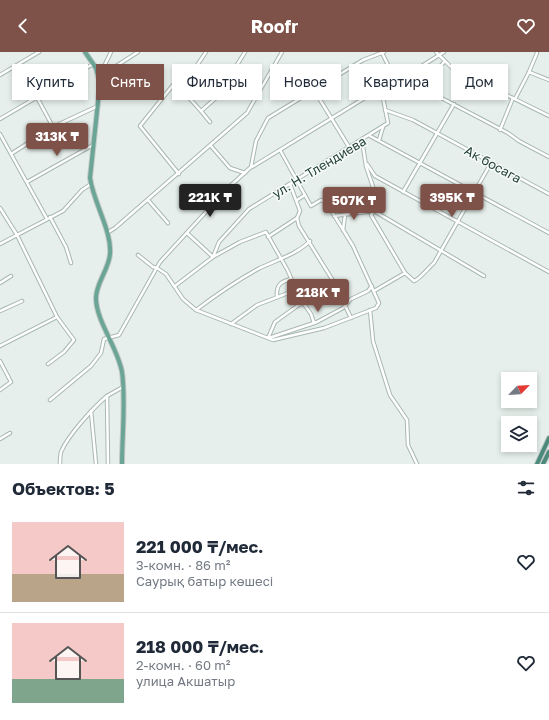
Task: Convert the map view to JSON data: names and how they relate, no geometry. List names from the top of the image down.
{
  "streets": {
    "street": ["Ак босага", "ул. Н. Тлендиева"]
  },
  "crossings": [
    ["Ак босага", "ул. Н. Тлендиева"]
  ],
  "north": "top right",
  "page": {
    "header": "Roofr",
    "chip": [
      "Купить",
      "Снять",
      "Фильтры",
      "Новое",
      "Квартира",
      "Дом"
    ],
    "price": [
      "313K ₸",
      "221K ₸",
      "395K ₸",
      "507K ₸",
      "218K ₸"
    ],
    "heading": "Объектов: 5",
    "list": [
      {
        "name": "221 000 ₸/мес.",
        "note": "3-комн. · 86 m² · Саурық батыр көшесі"
      },
      {
        "name": "218 000 ₸/мес.",
        "note": "2-комн. · 60 m² · улица Акшатыр"
      }
    ]
  }
}
